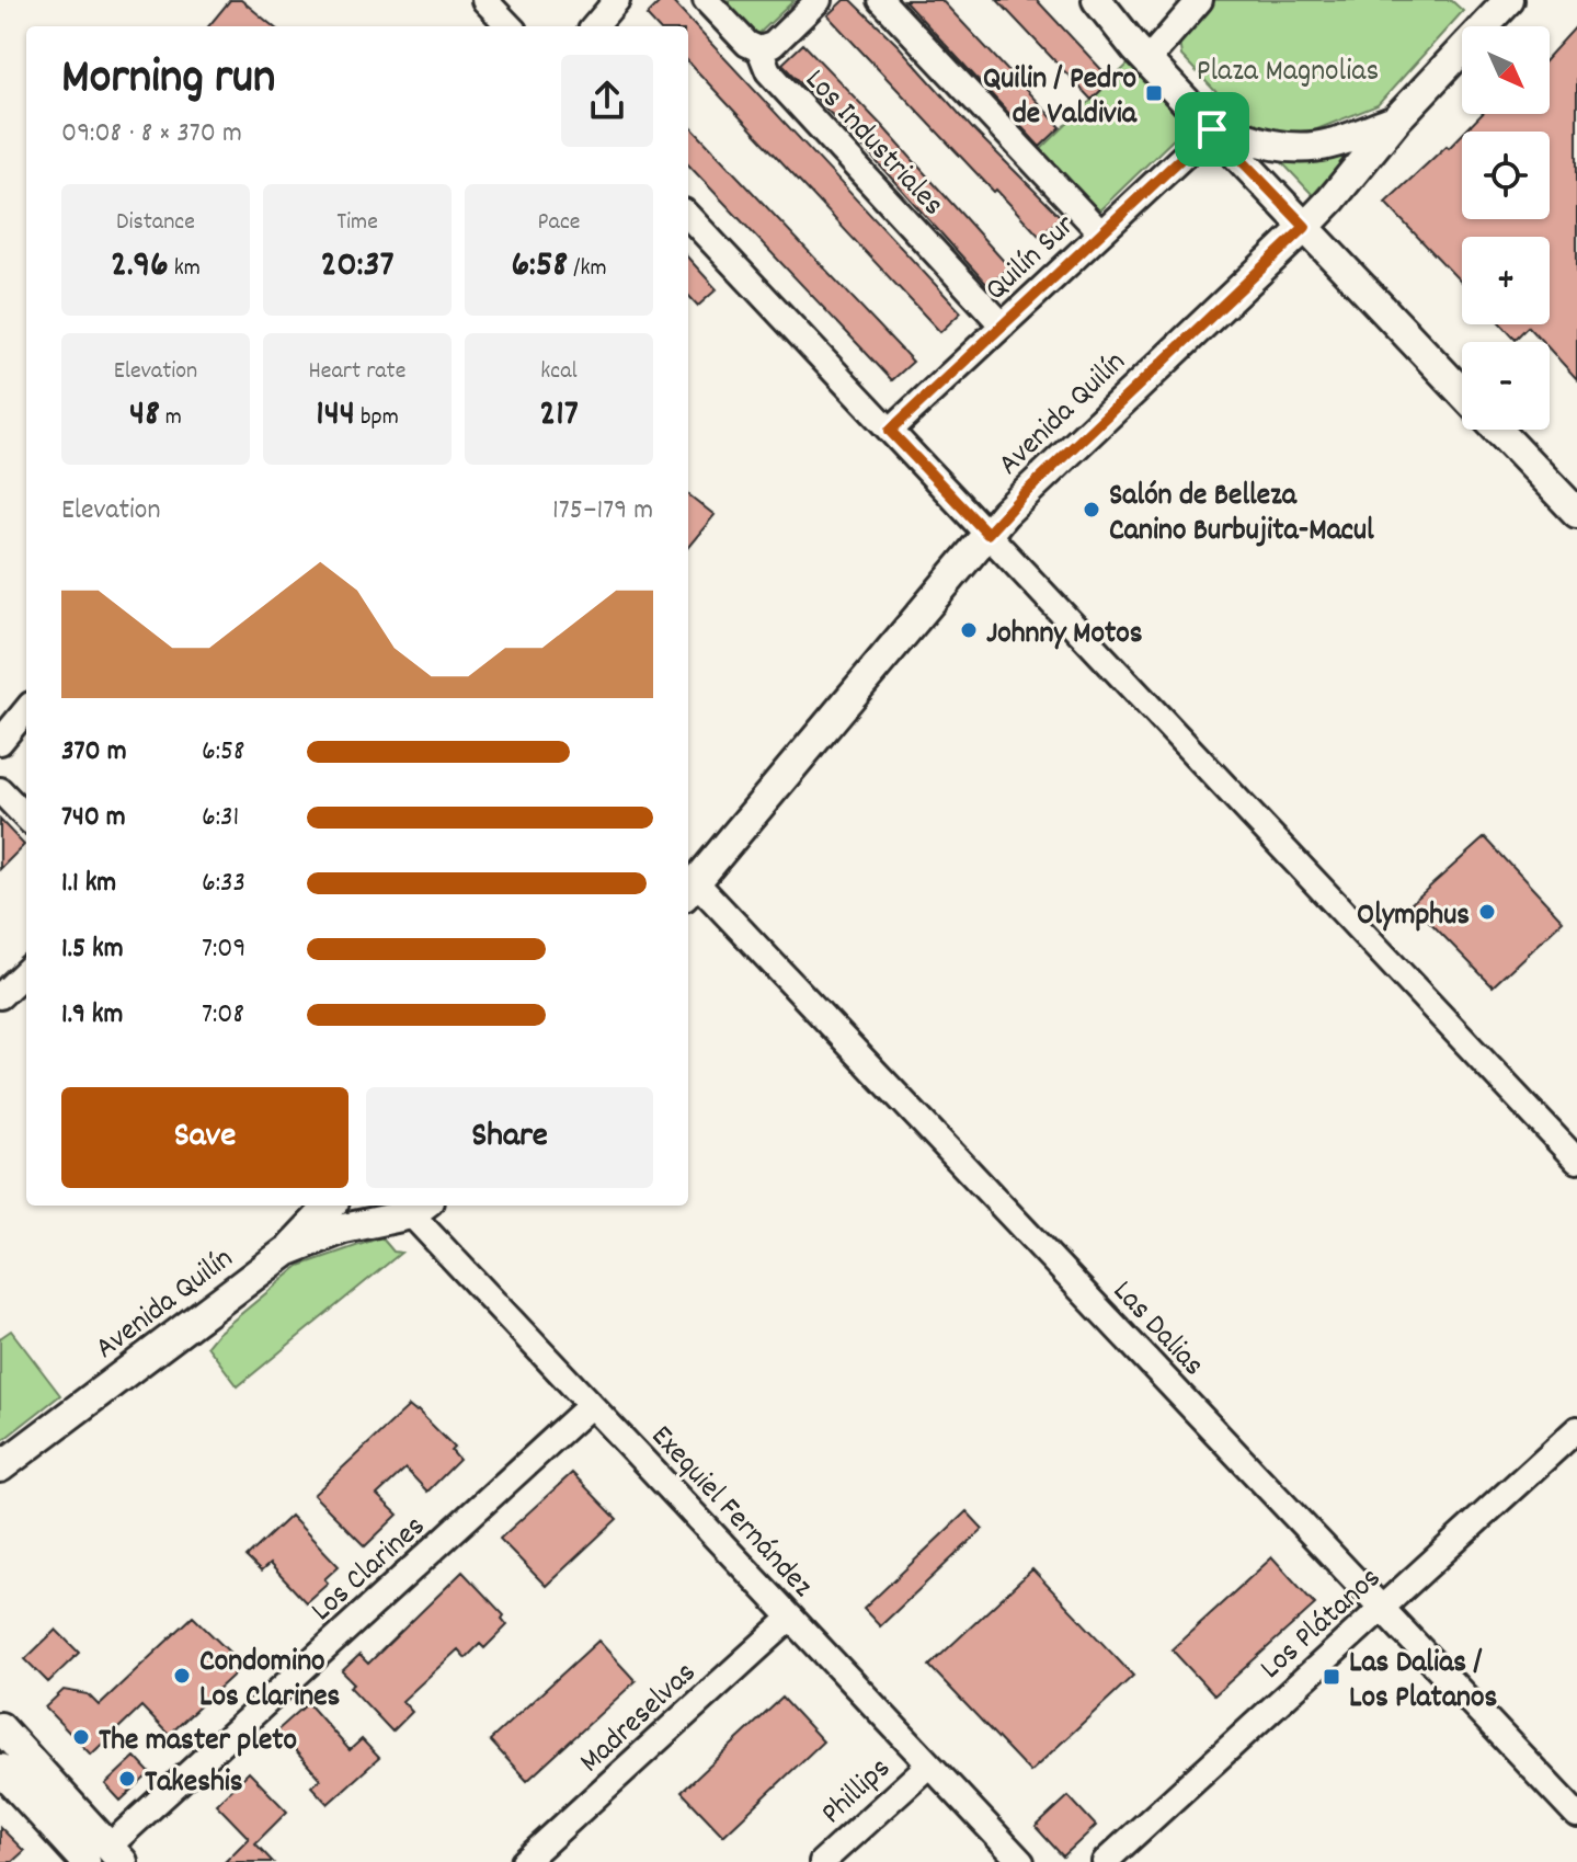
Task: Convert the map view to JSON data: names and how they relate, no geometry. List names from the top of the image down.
{
  "streets": {
    "main road": ["Avenida Quilín"],
    "street": [
      "Los Industriales",
      "Quilín Sur",
      "Las Dalias",
      "Exequiel Fernández",
      "Los Clarines",
      "Los Plátanos",
      "Madreselvas",
      "Phillips"
    ]
  },
  "crossings": [
    ["Los Industriales", "Quilín Sur"],
    ["Avenida Quilín", "Las Dalias"],
    ["Avenida Quilín", "Exequiel Fernández"],
    ["Las Dalias", "Los Plátanos"],
    ["Exequiel Fernández", "Los Clarines"],
    ["Exequiel Fernández", "Madreselvas"],
    ["Exequiel Fernández", "Phillips"]
  ],
  "parks": ["Plaza Magnolias"],
  "places": {
    "transit": ["Quilin / Pedro de Valdivia", "Las Dalias / Los Platanos"],
    "other": [
      "Salón de Belleza Canino Burbujita-Macul",
      "Johnny Motos",
      "Olymphus",
      "Condomino Los Clarines",
      "The master pleto",
      "Takeshis"
    ]
  },
  "north": "bottom right",
  "page": {
    "map_buttons": ["+", "−"],
    "heading": ["Morning run", "09:08 · 8 × 370 m"],
    "stats": [
      ["Distance", "2.96 km"],
      ["Time", "20:37"],
      ["Pace", "6:58 /km"],
      ["Elevation", "48 m"],
      ["Heart rate", "144 bpm"],
      ["kcal", "217"]
    ],
    "chart": ["Elevation", "175–179 m"],
    "list": [
      {
        "name": "370 m",
        "note": "6:58"
      },
      {
        "name": "740 m",
        "note": "6:31"
      },
      {
        "name": "1.1 km",
        "note": "6:33"
      },
      {
        "name": "1.5 km",
        "note": "7:09"
      },
      {
        "name": "1.9 km",
        "note": "7:08"
      }
    ],
    "buttons": ["Save", "Share"]
  }
}
